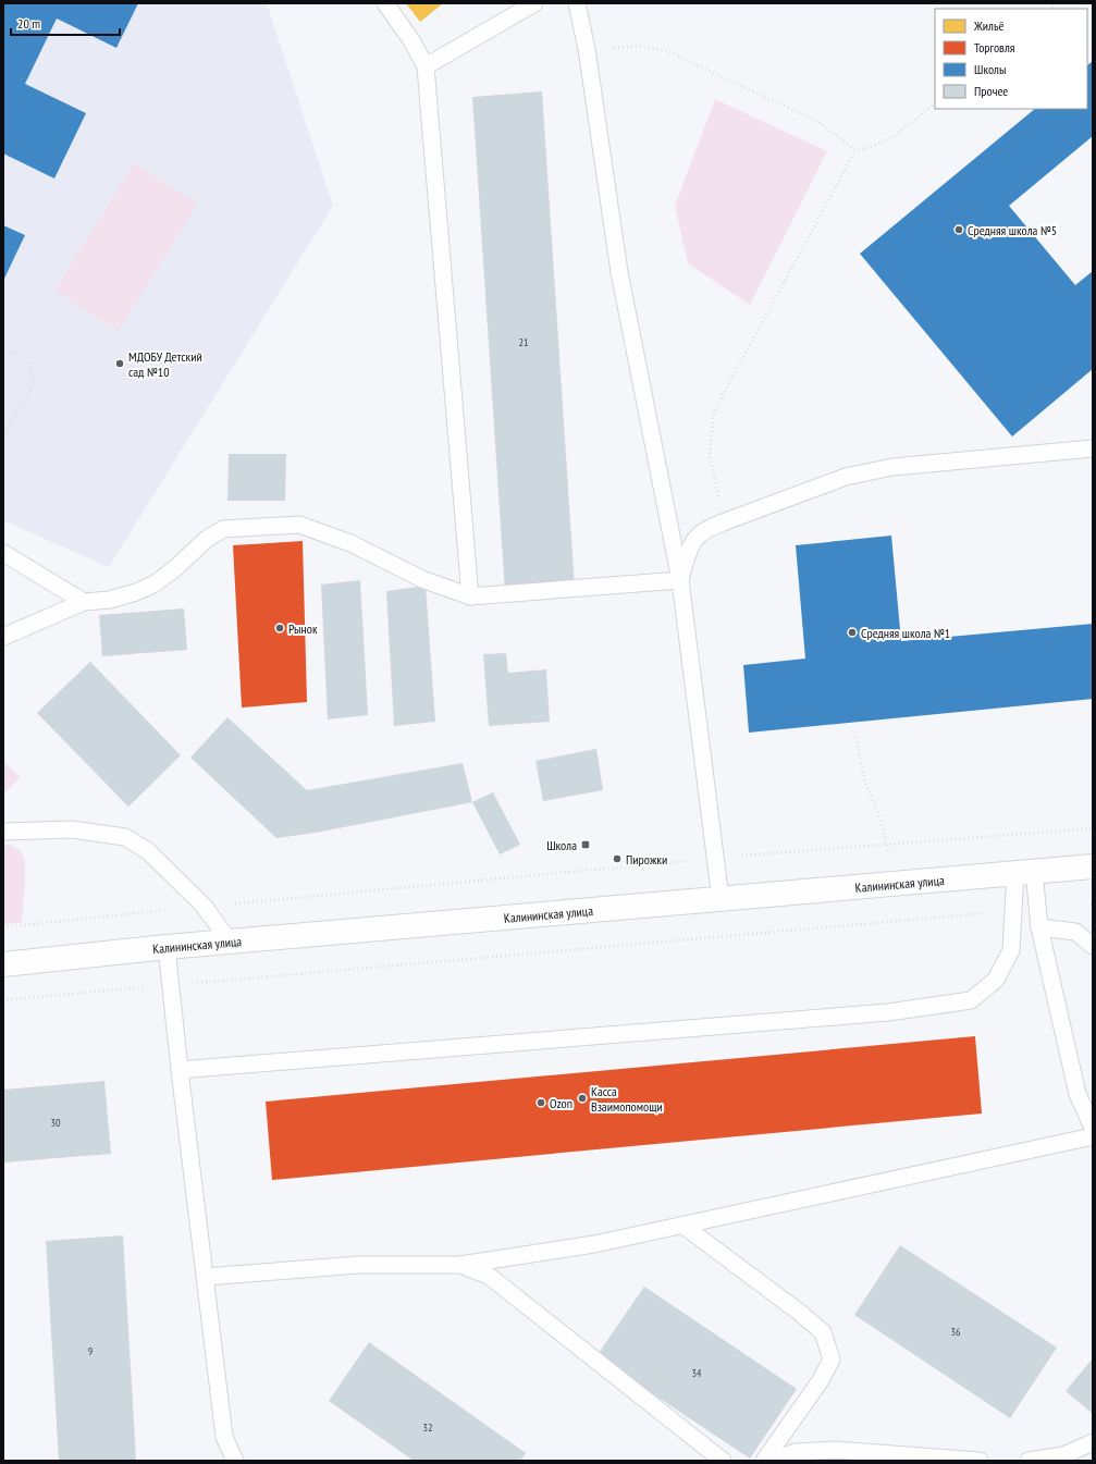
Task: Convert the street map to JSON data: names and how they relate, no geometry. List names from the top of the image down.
{
  "streets": {
    "main road": ["Калининская улица"]
  },
  "places": {
    "other": [
      "Средняя школа №5",
      "МДОБУ Детский сад №10",
      "Рынок",
      "Средняя школа №1",
      "Пирожки",
      "Касса Взаимопомощи",
      "Ozon"
    ],
    "transit": ["Школа"]
  },
  "house_numbers": [
    "21",
    "30",
    "36",
    "9",
    "34",
    "32"
  ],
  "legend": [
    "Жильё",
    "Торговля",
    "Школы",
    "Прочее"
  ],
  "scale_bar": "20 m"
}
